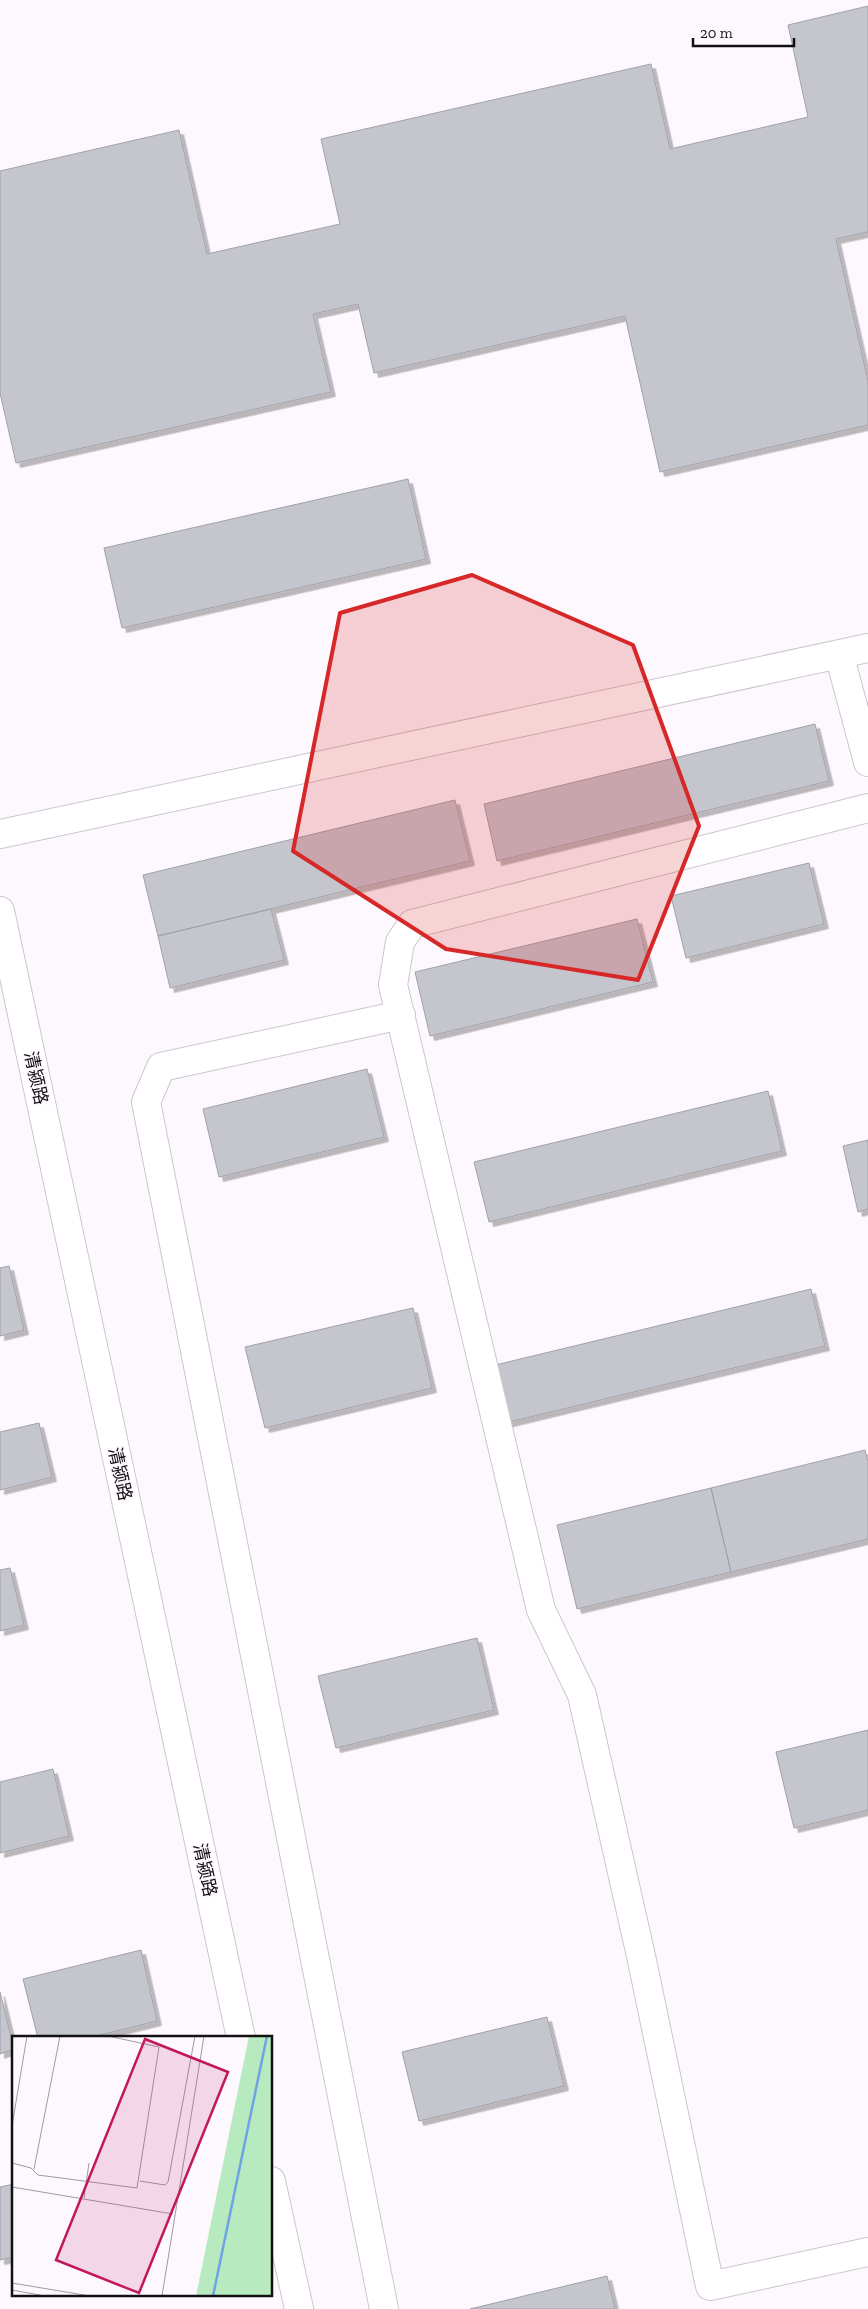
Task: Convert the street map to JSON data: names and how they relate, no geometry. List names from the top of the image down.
{
  "streets": {
    "street": ["清颍路"]
  },
  "scale_bar": "20 m"
}
